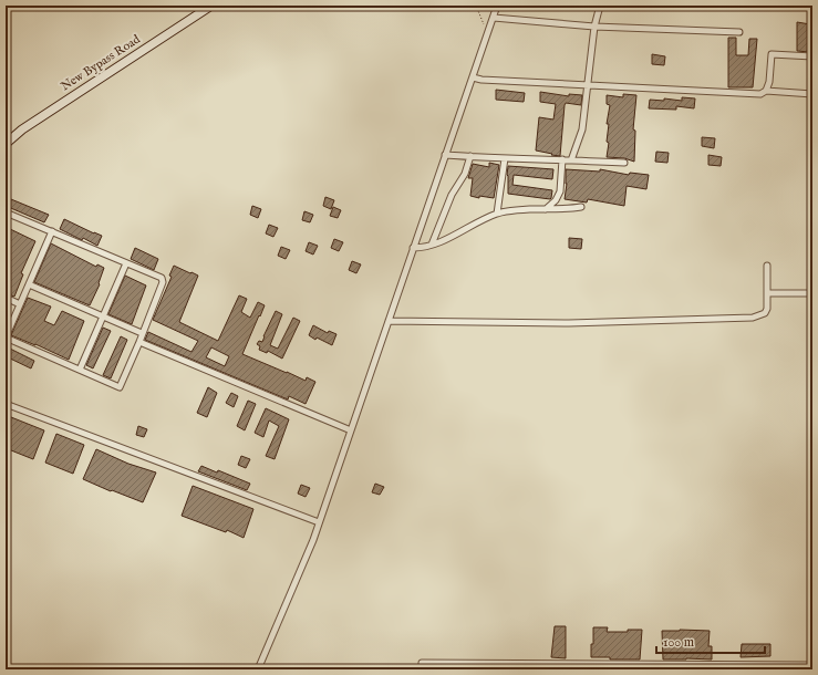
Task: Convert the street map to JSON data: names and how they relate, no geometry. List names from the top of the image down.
{
  "streets": {
    "main road": ["New Bypass Road"]
  },
  "scale_bar": "100 m"
}
